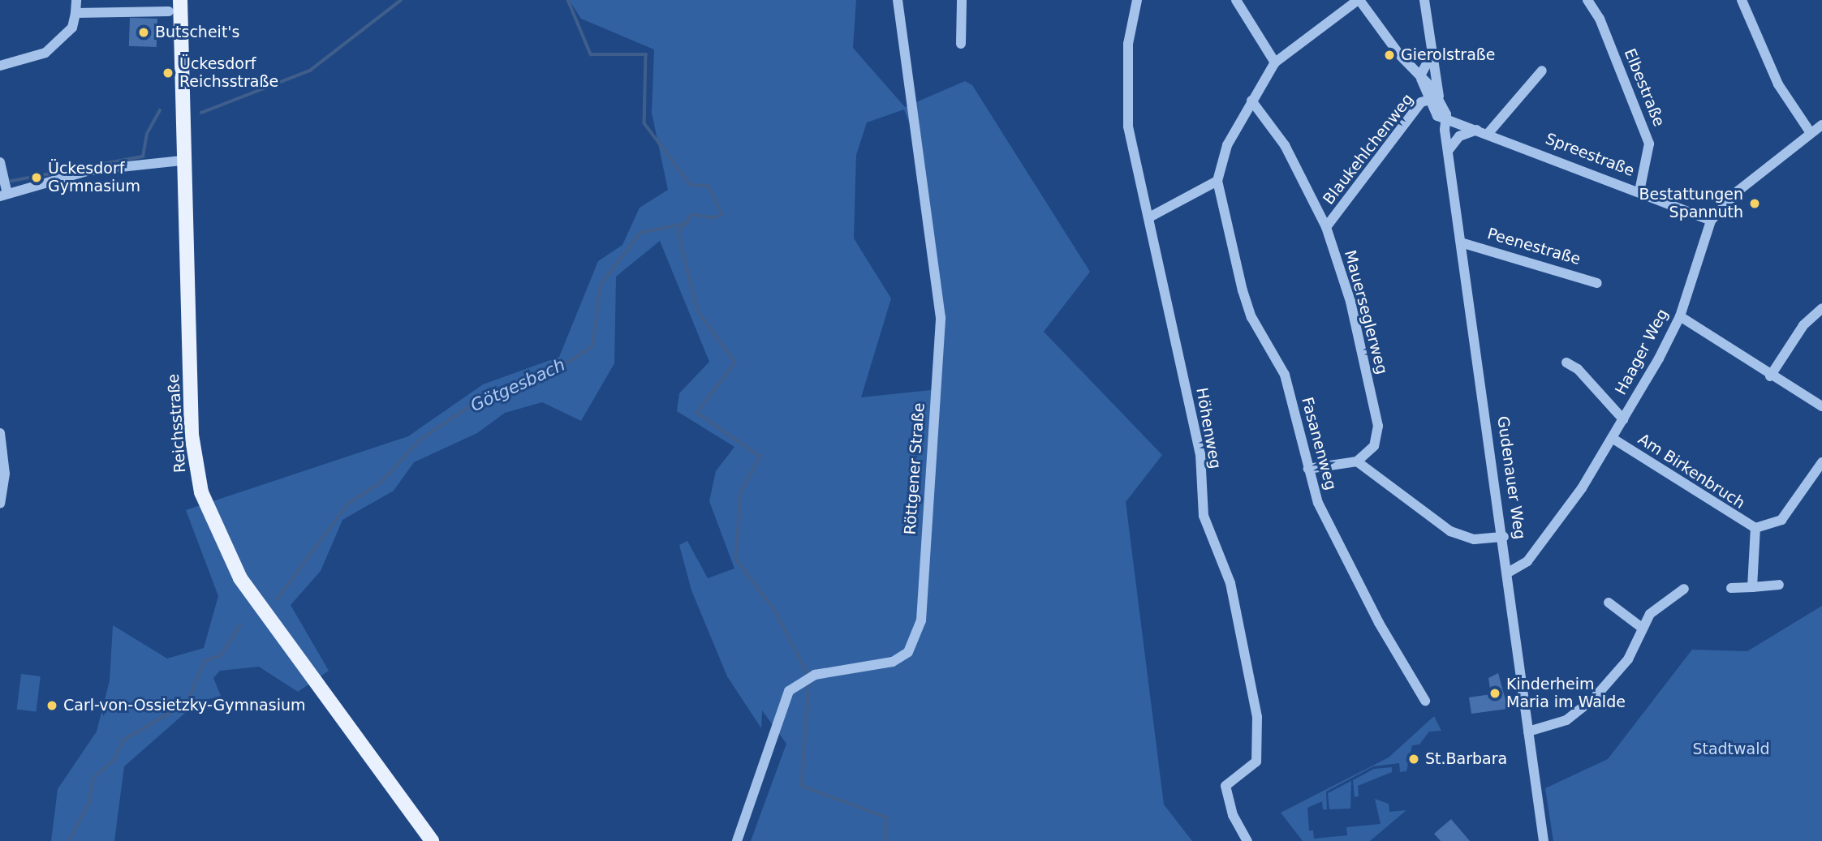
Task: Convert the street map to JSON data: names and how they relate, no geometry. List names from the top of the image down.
{
  "streets": {
    "main road": ["Reichsstraße"],
    "street": [
      "Elbestraße",
      "Blaukehlchenweg",
      "Spreestraße",
      "Peenestraße",
      "Mauerseglerweg",
      "Haager Weg",
      "Höhenweg",
      "Fasanenweg",
      "Röttgener Straße",
      "Am Birkenbruch",
      "Gudenauer Weg"
    ]
  },
  "crossings": [
    ["Elbestraße", "Spreestraße"],
    ["Blaukehlchenweg", "Mauerseglerweg"],
    ["Spreestraße", "Haager Weg"],
    ["Spreestraße", "Gudenauer Weg"],
    ["Peenestraße", "Gudenauer Weg"],
    ["Haager Weg", "Am Birkenbruch"],
    ["Haager Weg", "Gudenauer Weg"]
  ],
  "water": ["Götgesbach"],
  "parks": ["Stadtwald"],
  "places": [
    "Butscheit's",
    "Gierolstraße",
    "Ückesdorf Reichsstraße",
    "Ückesdorf Gymnasium",
    "Bestattungen Spannuth",
    "Kinderheim Maria im Walde",
    "Carl-von-Ossietzky-Gymnasium",
    "St.Barbara"
  ]
}
